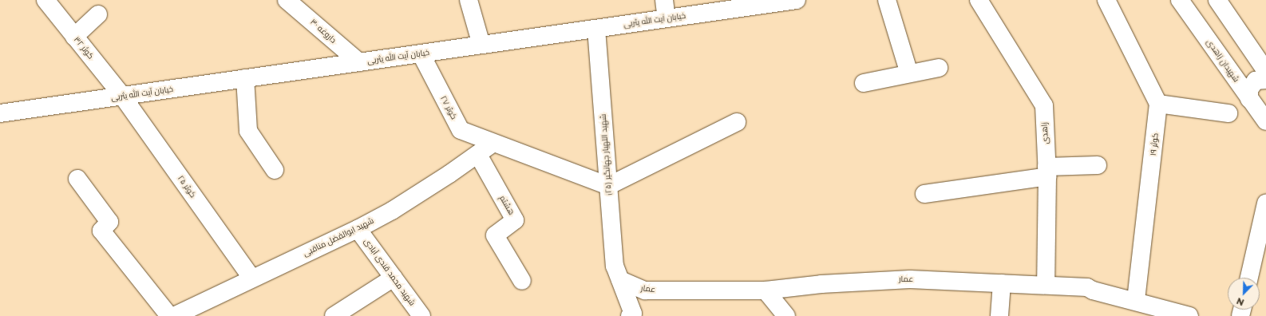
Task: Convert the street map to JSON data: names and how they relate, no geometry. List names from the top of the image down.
{
  "streets": {
    "street": [
      "خیابان آیت الله یثربی",
      "داروغه ۳۰",
      "کوثر ۳۲",
      "شهیدان زاهدی",
      "کوثر ۲۷",
      "زاهدی",
      "کوثر ۱۹",
      "شهید اللهیار جهانگیر (۲۵)",
      "کوثر ۲۵",
      "هشتم",
      "شهید ابوالفضل مناقبی",
      "شهید محمد قندی آبادی",
      "عمار"
    ]
  },
  "crossings": [
    ["خیابان آیت الله یثربی", "داروغه ۳۰"],
    ["خیابان آیت الله یثربی", "کوثر ۳۲"],
    ["خیابان آیت الله یثربی", "کوثر ۲۷"],
    ["خیابان آیت الله یثربی", "شهید اللهیار جهانگیر (۲۵)"],
    ["خیابان آیت الله یثربی", "کوثر ۲۵"],
    ["کوثر ۳۲", "کوثر ۲۵"],
    ["کوثر ۲۷", "شهید اللهیار جهانگیر (۲۵)"],
    ["کوثر ۲۷", "شهید ابوالفضل مناقبی"],
    ["زاهدی", "عمار"],
    ["کوثر ۱۹", "عمار"],
    ["شهید اللهیار جهانگیر (۲۵)", "عمار"],
    ["کوثر ۲۵", "شهید ابوالفضل مناقبی"],
    ["هشتم", "شهید ابوالفضل مناقبی"],
    ["شهید ابوالفضل مناقبی", "شهید محمد قندی آبادی"]
  ],
  "north": "bottom left"
}
